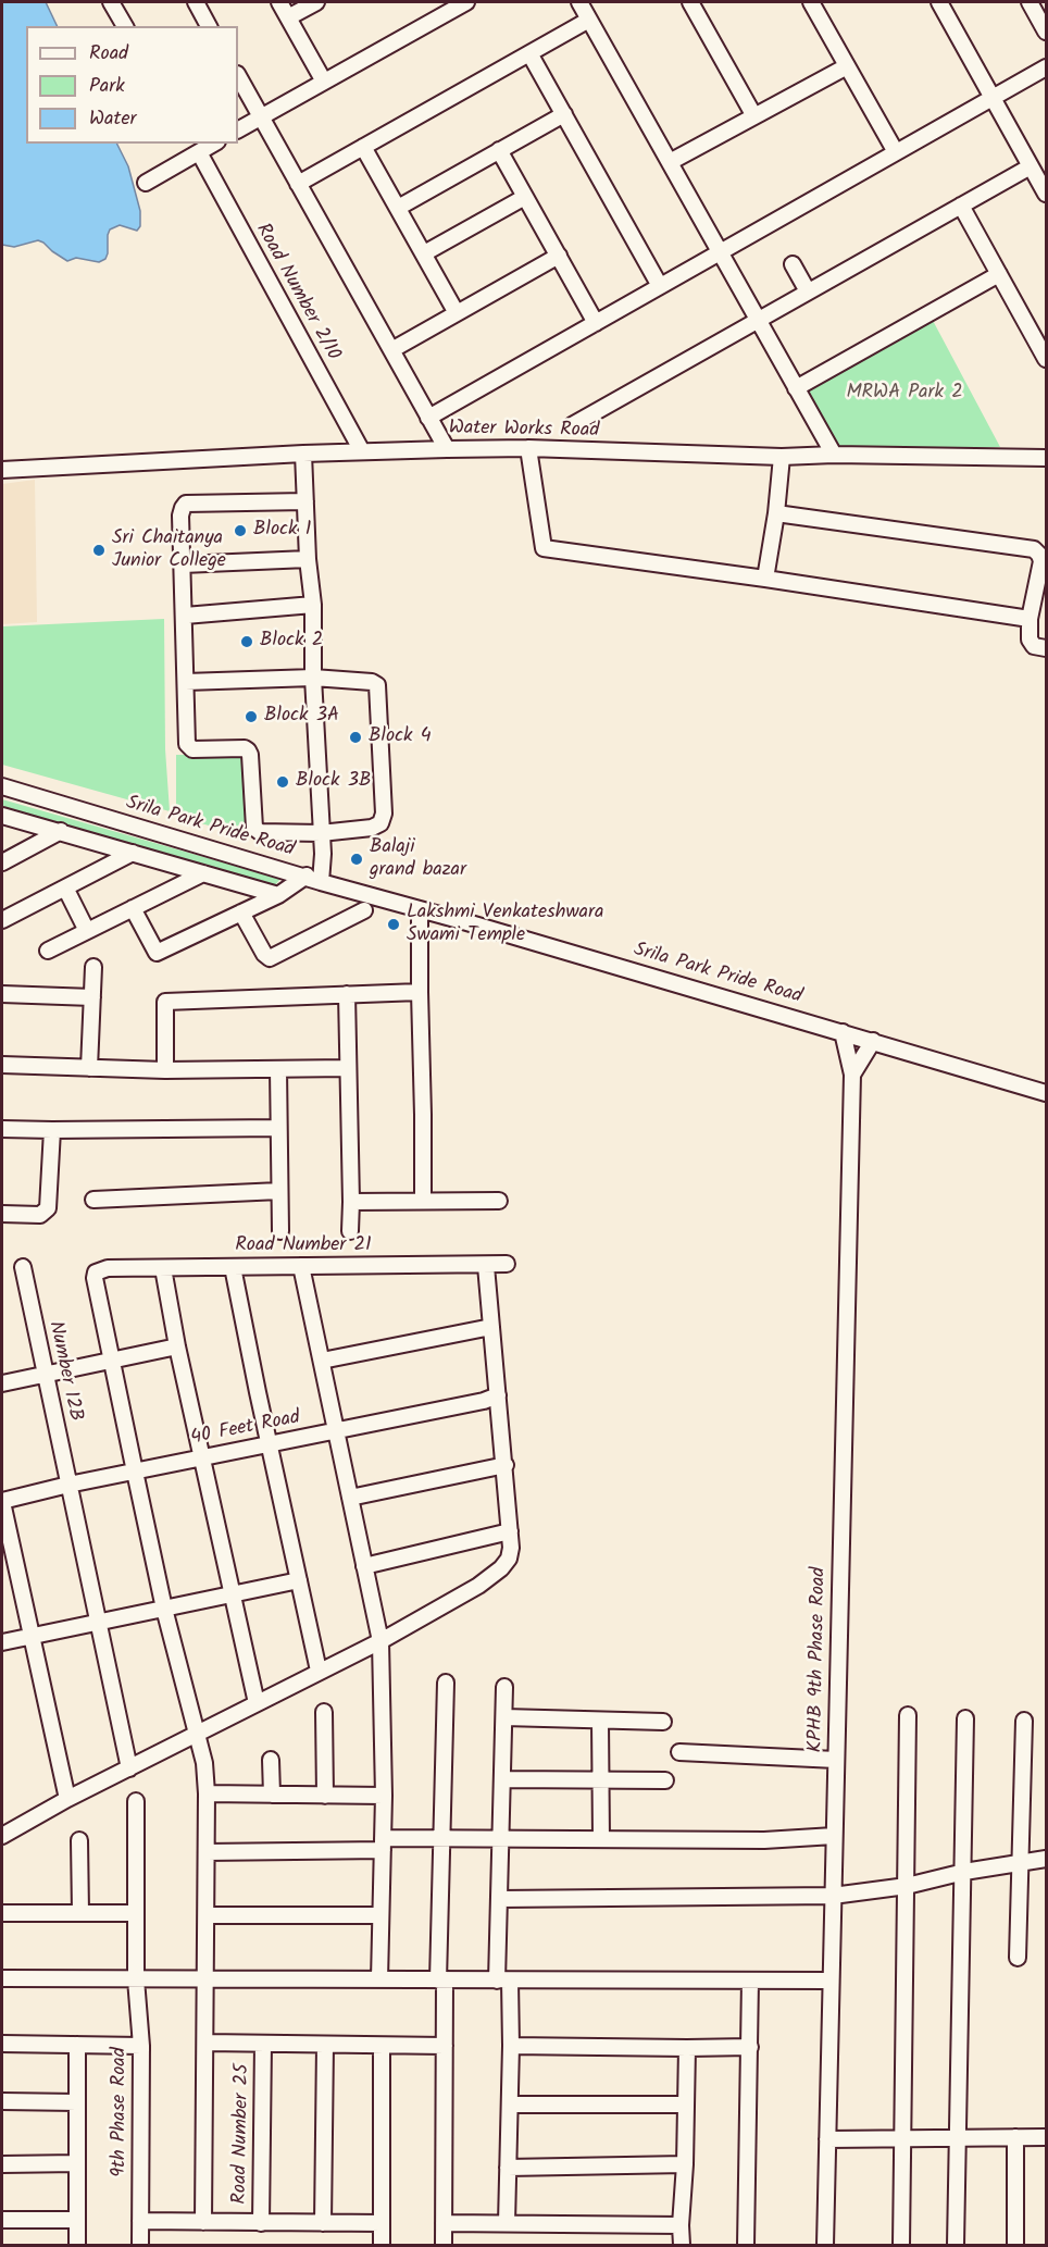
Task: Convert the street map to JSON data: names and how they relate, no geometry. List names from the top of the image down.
{
  "streets": {
    "street": [
      "Road Number 2/10",
      "Water Works Road",
      "Srila Park Pride Road",
      "Road Number 21",
      "Number 12B",
      "40 Feet Road",
      "KPHB 9th Phase Road",
      "9th Phase Road",
      "Road Number 25"
    ]
  },
  "crossings": [
    ["Road Number 2/10", "Water Works Road"],
    ["Srila Park Pride Road", "KPHB 9th Phase Road"],
    ["Number 12B", "40 Feet Road"]
  ],
  "parks": ["MRWA Park 2"],
  "places": [
    "Block 1",
    "Sri Chaitanya Junior College",
    "Block 2",
    "Block 3A",
    "Block 4",
    "Block 3B",
    "Balaji grand bazar",
    "Lakshmi Venkateshwara Swami Temple"
  ],
  "legend": ["Road", "Park", "Water"]
}
